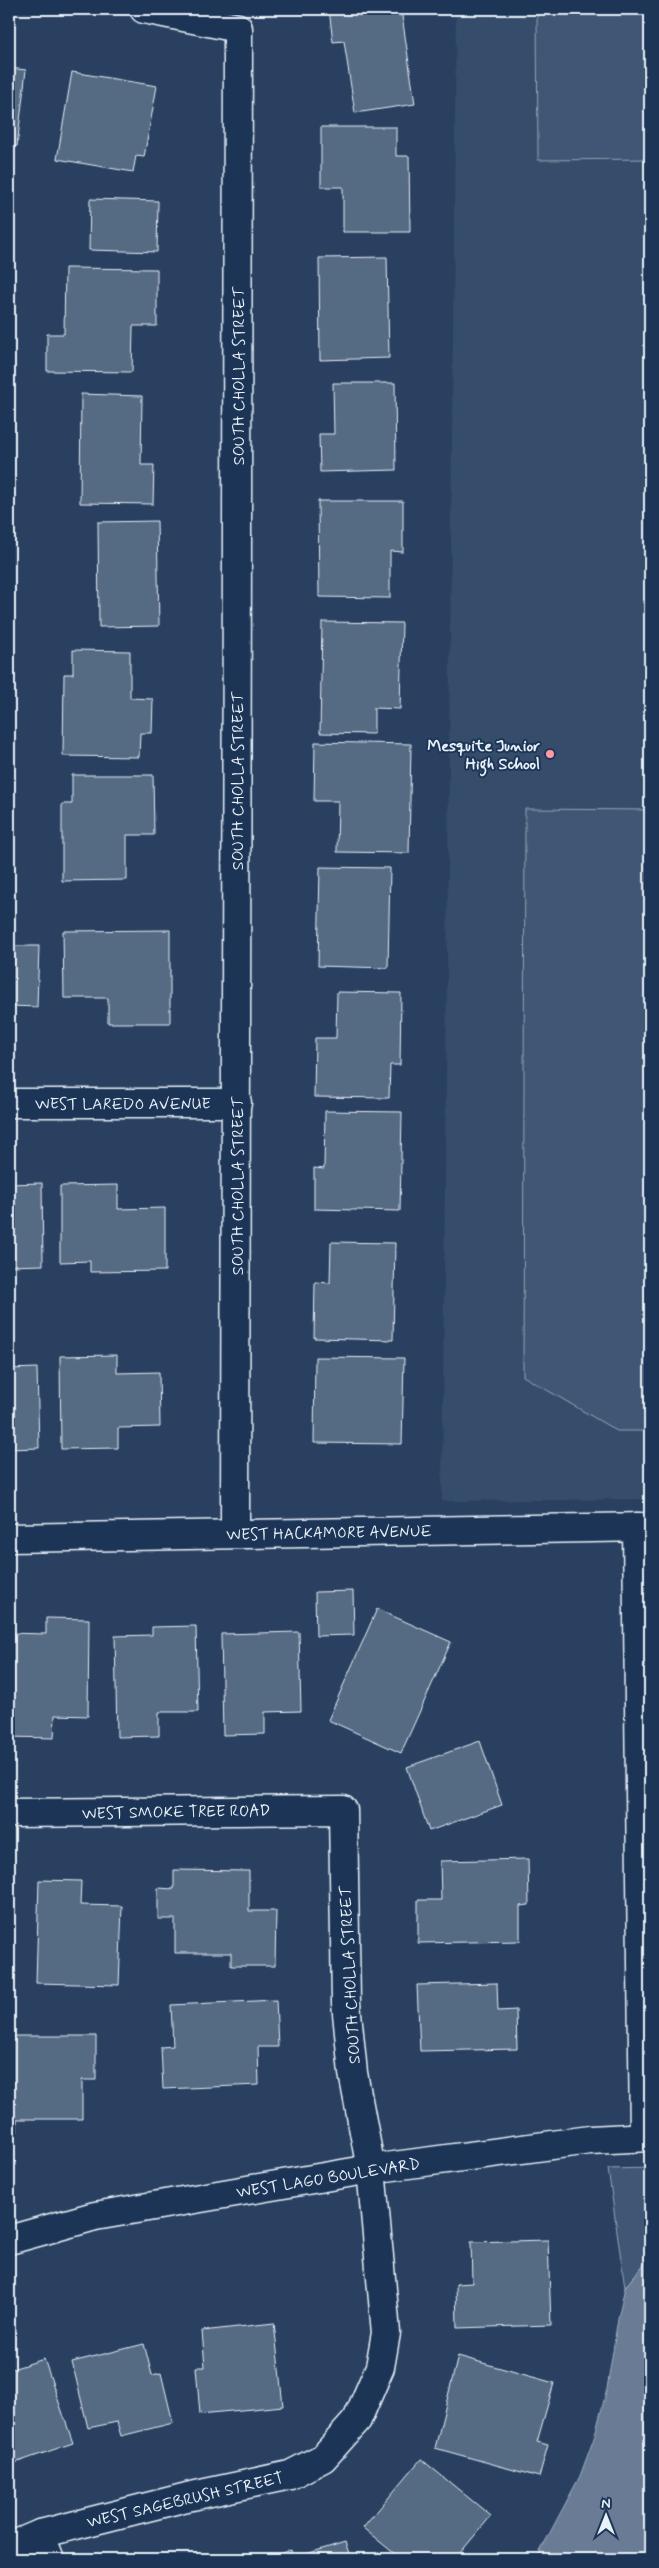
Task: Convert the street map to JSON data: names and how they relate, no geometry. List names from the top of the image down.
{
  "streets": {
    "street": [
      "SOUTH CHOLLA STREET",
      "WEST LAREDO AVENUE",
      "WEST HACKAMORE AVENUE",
      "WEST SMOKE TREE ROAD",
      "WEST LAGO BOULEVARD",
      "WEST SAGEBRUSH STREET"
    ]
  },
  "crossings": [
    ["SOUTH CHOLLA STREET", "WEST LAREDO AVENUE"],
    ["SOUTH CHOLLA STREET", "WEST HACKAMORE AVENUE"],
    ["SOUTH CHOLLA STREET", "WEST SMOKE TREE ROAD"],
    ["SOUTH CHOLLA STREET", "WEST LAGO BOULEVARD"],
    ["SOUTH CHOLLA STREET", "WEST SAGEBRUSH STREET"],
    ["WEST LAGO BOULEVARD", "WEST SAGEBRUSH STREET"]
  ],
  "places": ["Mesquite Junior High School"],
  "north": "top"
}
